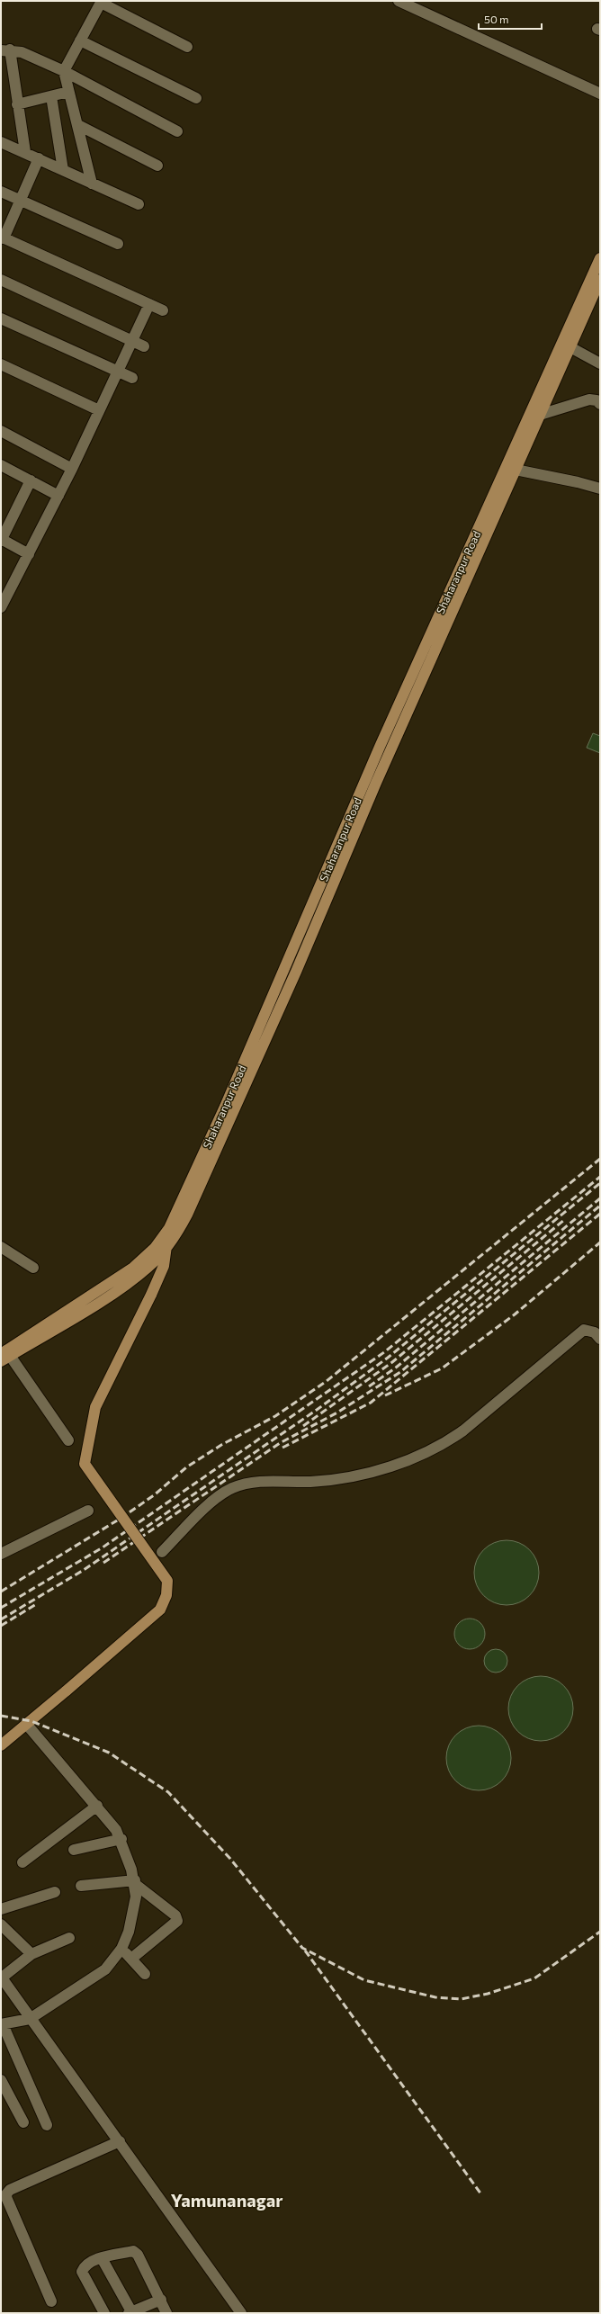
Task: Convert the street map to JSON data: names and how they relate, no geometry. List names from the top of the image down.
{
  "streets": {
    "main road": ["Shaharanpur Road"]
  },
  "districts": ["Yamunanagar"],
  "scale_bar": "50 m"
}
